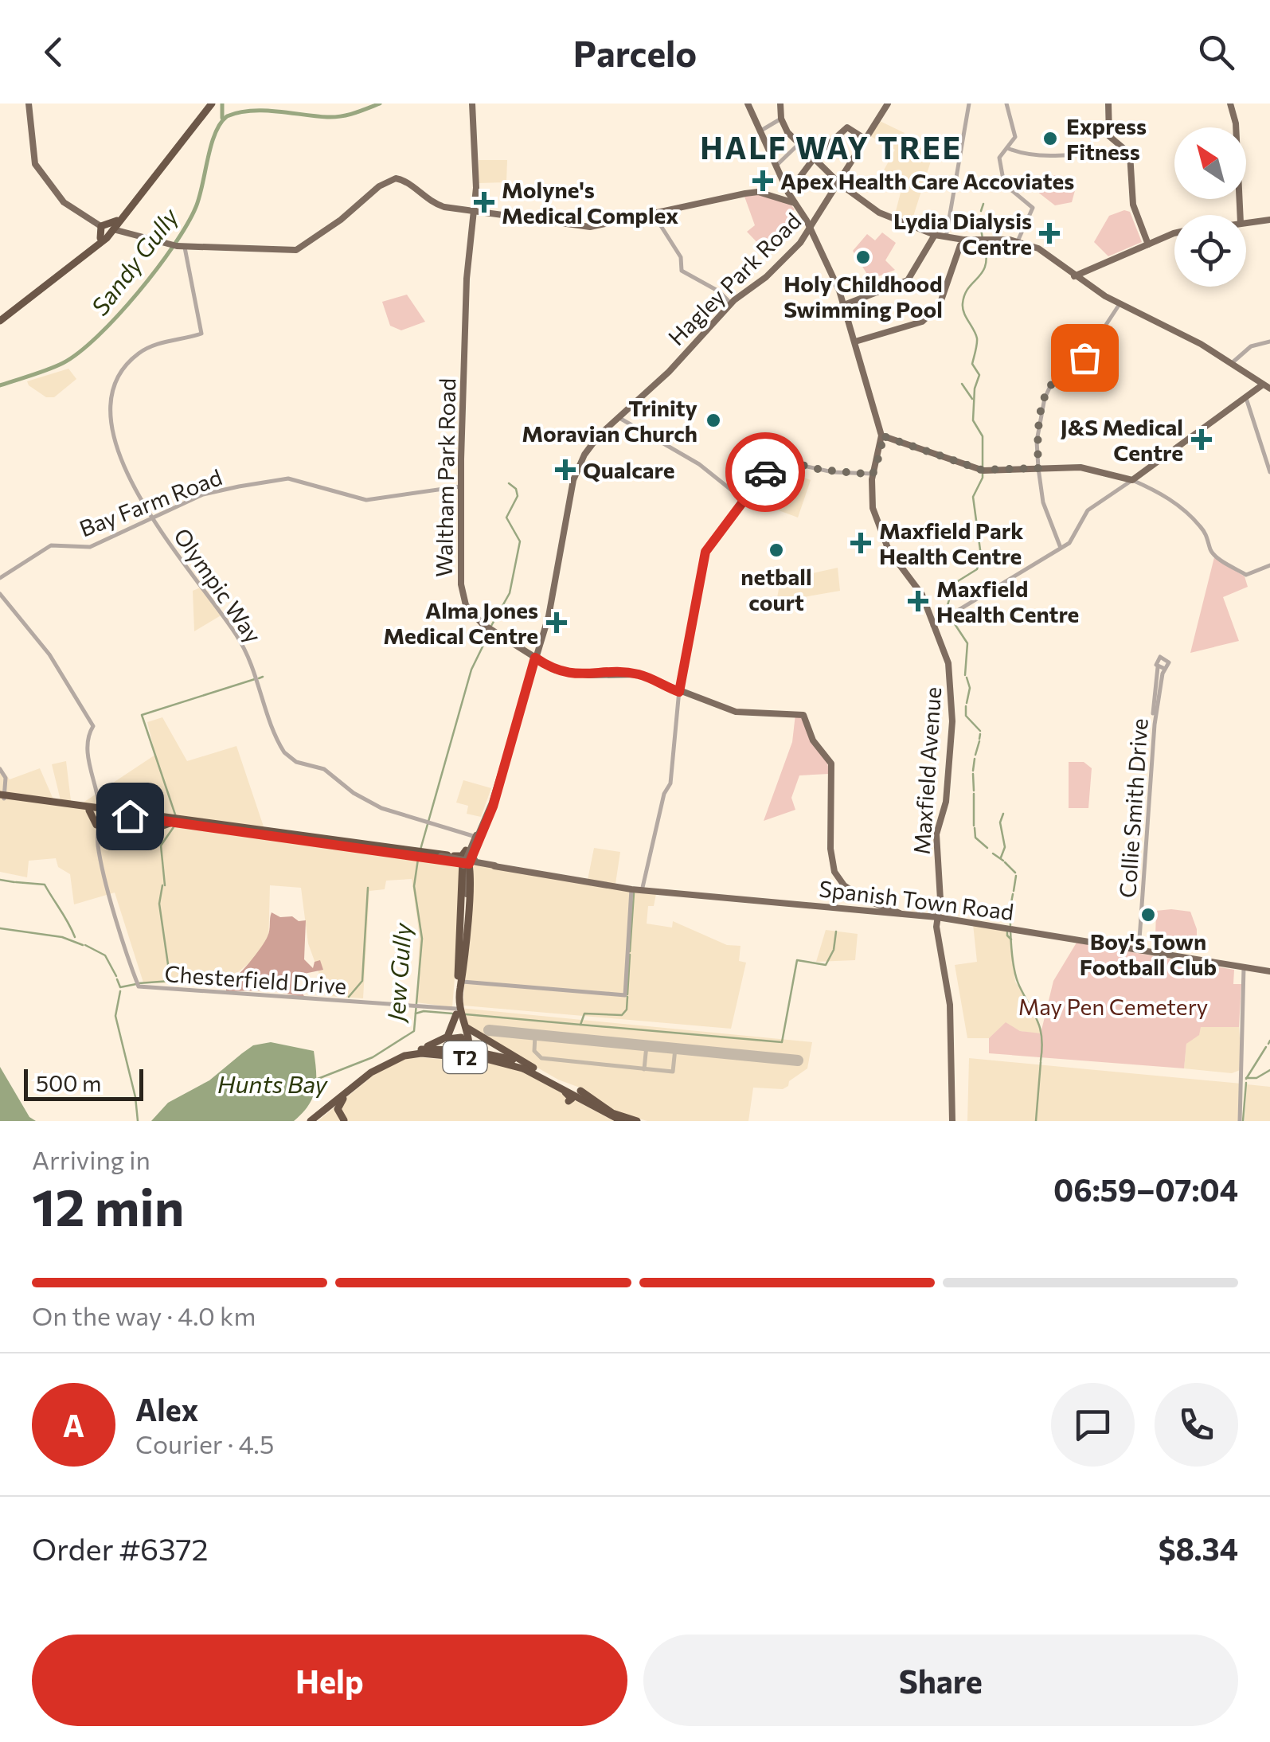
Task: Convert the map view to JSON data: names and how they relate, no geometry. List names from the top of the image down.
{
  "streets": {
    "highway": ["Spanish Town Road", "T2"],
    "main road": ["Hagley Park Road", "Waltham Park Road", "Maxfield Avenue"],
    "street": [
      "Bay Farm Road",
      "Olympic Way",
      "Collie Smith Drive",
      "Chesterfield Drive"
    ]
  },
  "crossings": [
    ["Hagley Park Road", "Waltham Park Road"],
    ["Hagley Park Road", "Olympic Way"],
    ["Hagley Park Road", "Maxfield Avenue"],
    ["Hagley Park Road", "Spanish Town Road"],
    ["Waltham Park Road", "Bay Farm Road"],
    ["Waltham Park Road", "Spanish Town Road"],
    ["Bay Farm Road", "Olympic Way"],
    ["Maxfield Avenue", "Spanish Town Road"],
    ["Collie Smith Drive", "Spanish Town Road"]
  ],
  "districts": ["HALF WAY TREE"],
  "water": ["Sandy Gully", "Jew Gully", "Hunts Bay"],
  "parks": ["May Pen Cemetery"],
  "places": {
    "other": [
      "Express Fitness",
      "Holy Childhood Swimming Pool",
      "Trinity Moravian Church",
      "netball court",
      "Boy's Town Football Club"
    ],
    "health": [
      "Apex Health Care Accoviates",
      "Molyne's Medical Complex",
      "Lydia Dialysis Centre",
      "J&S Medical Centre",
      "Qualcare",
      "Maxfield Park Health Centre",
      "Maxfield Health Centre",
      "Alma Jones Medical Centre"
    ]
  },
  "scale_bar": "500 m",
  "north": "top left",
  "page": {
    "header": "Parcelo",
    "scale": "500 m",
    "heading": ["12 min", "Arriving in", "06:59–07:04"],
    "panel": [
      "Alex",
      "Courier · 4.5",
      "Order #6372",
      "$8.34"
    ],
    "bar": "On the way · 4.0 km",
    "round": "A",
    "buttons": ["Help", "Share"]
  }
}
